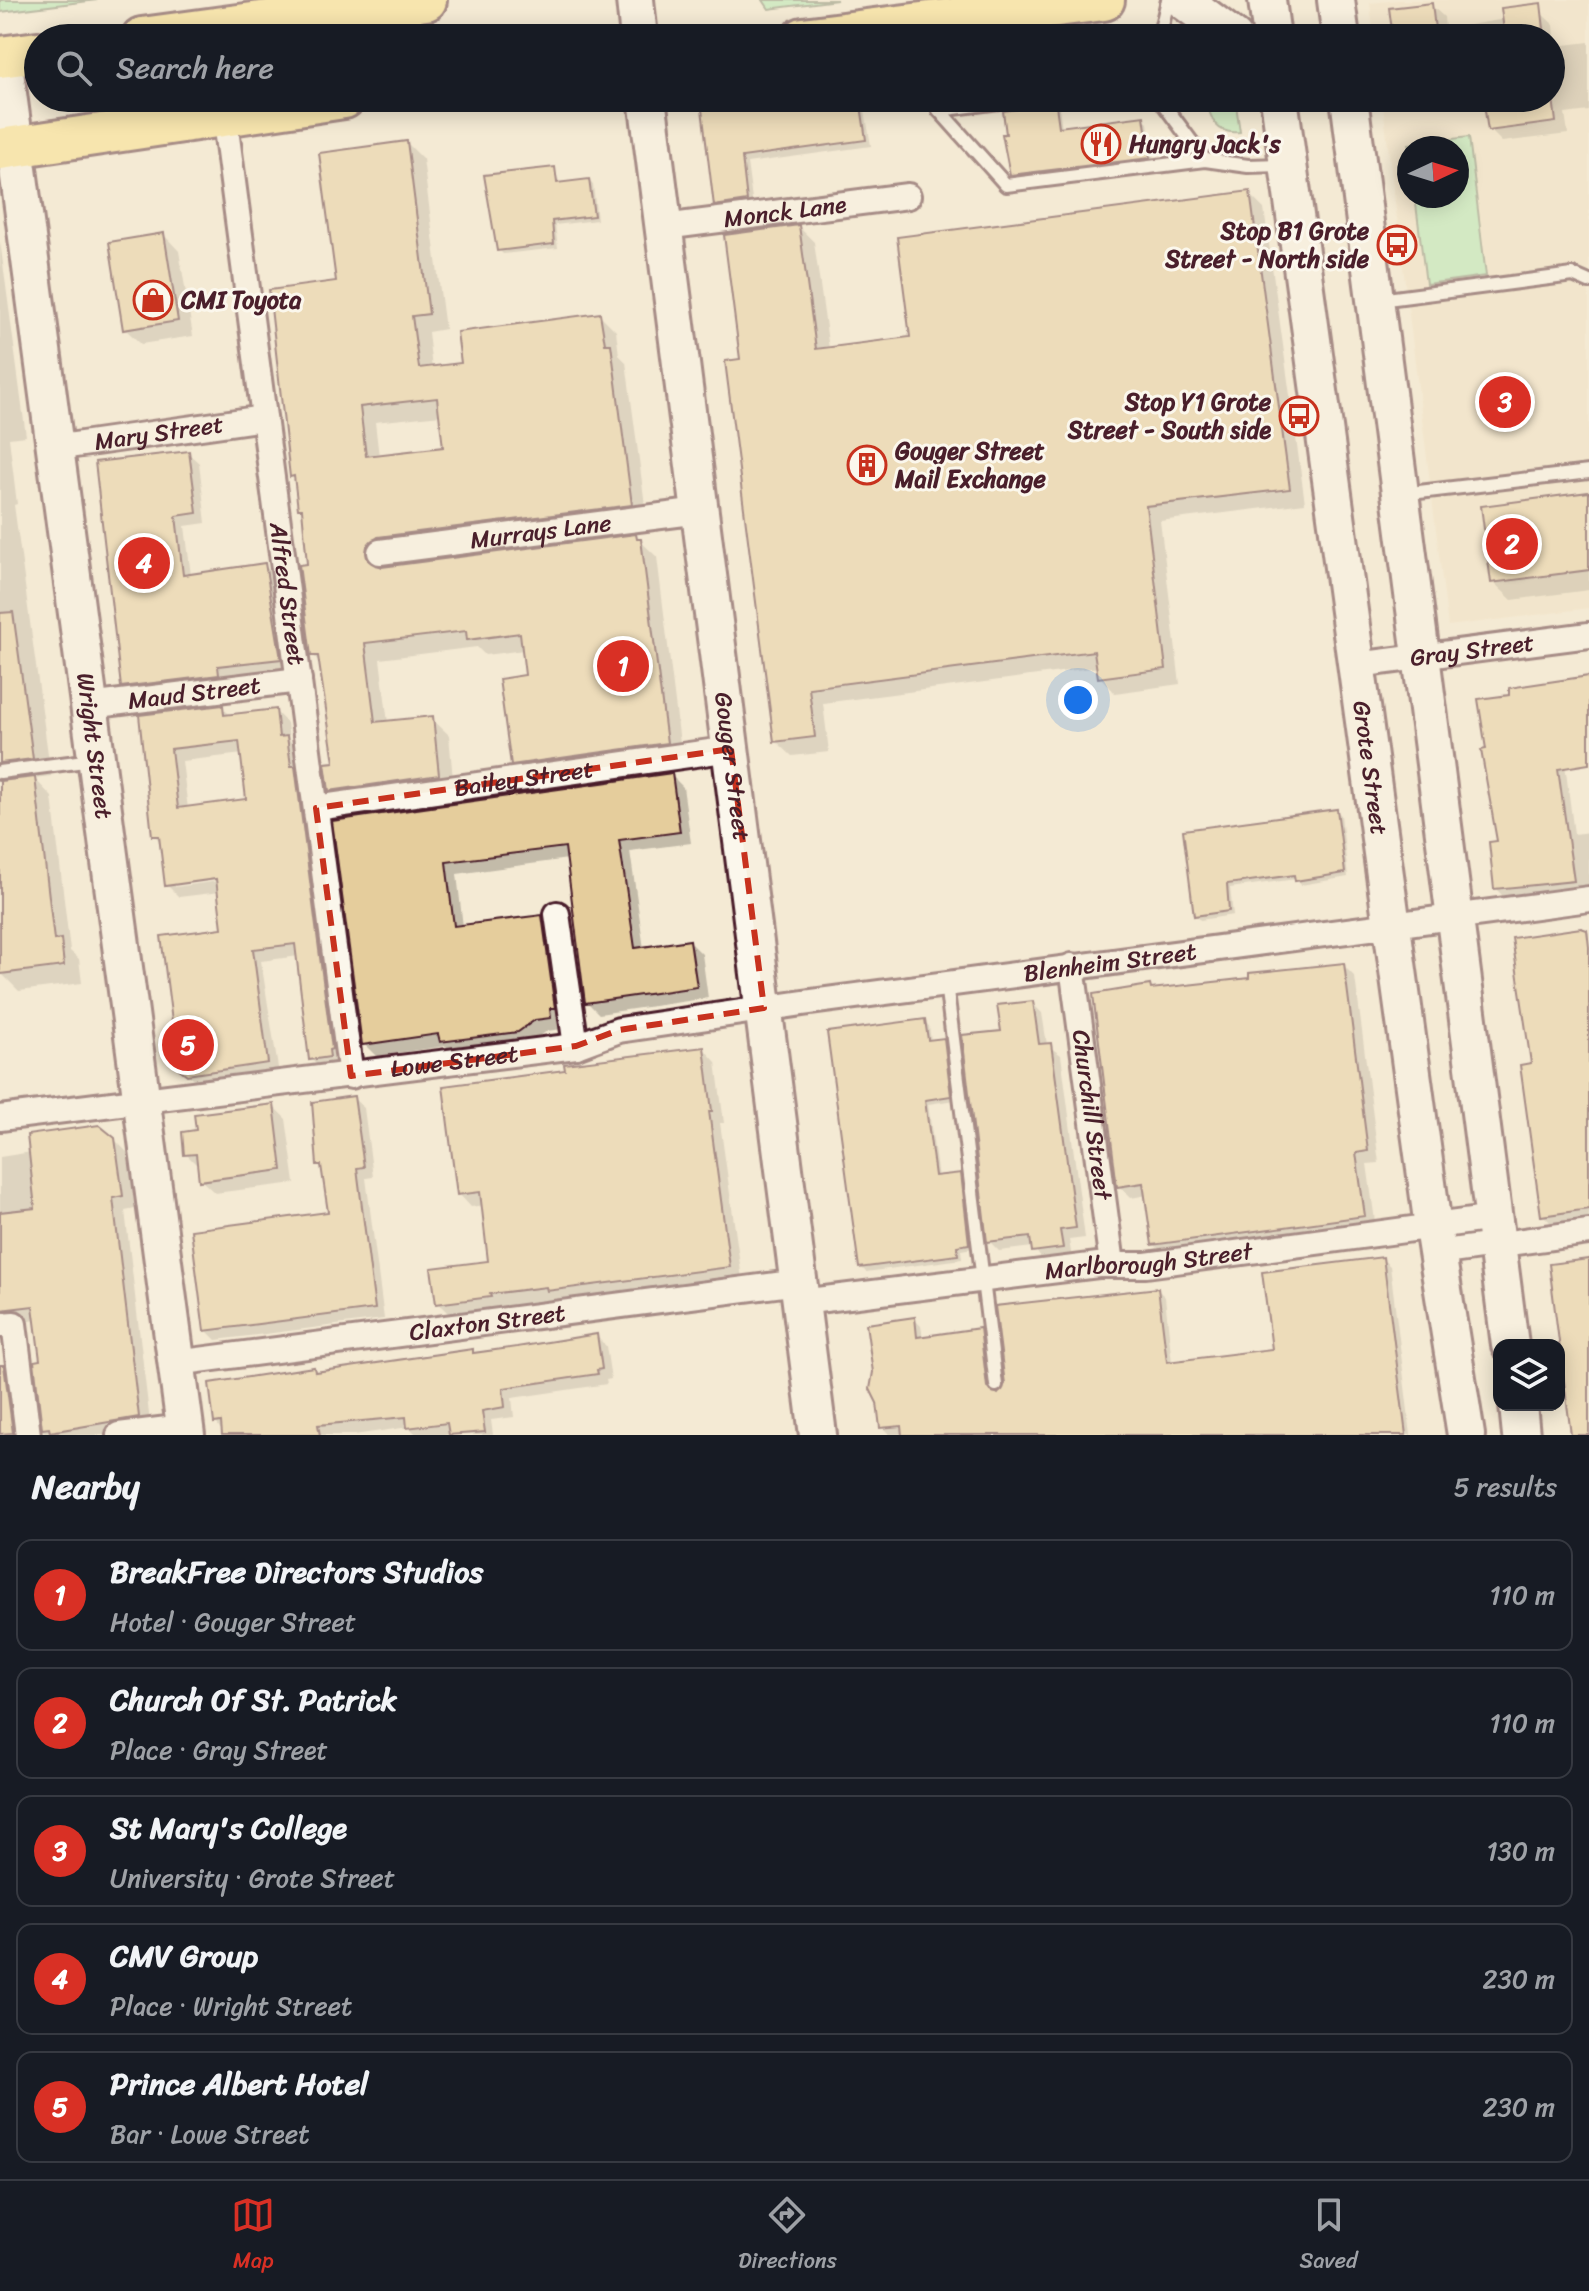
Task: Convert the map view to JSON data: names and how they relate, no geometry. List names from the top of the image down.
{
  "streets": {
    "main road": ["Wright Street", "Gouger Street", "Grote Street"],
    "street": [
      "Monck Lane",
      "Mary Street",
      "Murrays Lane",
      "Alfred Street",
      "Gray Street",
      "Maud Street",
      "Bailey Street",
      "Blenheim Street",
      "Lowe Street",
      "Churchill Street",
      "Marlborough Street",
      "Claxton Street"
    ]
  },
  "crossings": [
    ["Monck Lane", "Gouger Street"],
    ["Mary Street", "Alfred Street"],
    ["Mary Street", "Wright Street"],
    ["Murrays Lane", "Gouger Street"],
    ["Alfred Street", "Maud Street"],
    ["Alfred Street", "Bailey Street"],
    ["Alfred Street", "Lowe Street"],
    ["Gray Street", "Grote Street"],
    ["Maud Street", "Wright Street"],
    ["Wright Street", "Lowe Street"],
    ["Wright Street", "Claxton Street"],
    ["Gouger Street", "Bailey Street"],
    ["Gouger Street", "Blenheim Street"],
    ["Gouger Street", "Lowe Street"],
    ["Gouger Street", "Marlborough Street"],
    ["Gouger Street", "Claxton Street"],
    ["Grote Street", "Blenheim Street"],
    ["Grote Street", "Marlborough Street"],
    ["Blenheim Street", "Lowe Street"],
    ["Blenheim Street", "Churchill Street"],
    ["Churchill Street", "Marlborough Street"],
    ["Marlborough Street", "Claxton Street"]
  ],
  "places": {
    "restaurant": ["Hungry Jack's"],
    "bus stop": ["Stop B1 Grote Street - North side", "Stop Y1 Grote Street - South side"],
    "shop": ["CMI Toyota"],
    "building": ["Gouger Street Mail Exchange"]
  },
  "north": "right",
  "page": {
    "search": "Search here",
    "pins": [
      "3",
      "2",
      "4",
      "1",
      "5"
    ],
    "heading": ["Nearby", "5 results"],
    "list": [
      {
        "mark": "1",
        "name": "BreakFree Directors Studios",
        "note": "Hotel · Gouger Street",
        "value": "110 m"
      },
      {
        "mark": "2",
        "name": "Church Of St. Patrick",
        "note": "Place · Gray Street",
        "value": "110 m"
      },
      {
        "mark": "3",
        "name": "St Mary's College",
        "note": "University · Grote Street",
        "value": "130 m"
      },
      {
        "mark": "4",
        "name": "CMV Group",
        "note": "Place · Wright Street",
        "value": "230 m"
      },
      {
        "mark": "5",
        "name": "Prince Albert Hotel",
        "note": "Bar · Lowe Street",
        "value": "230 m"
      }
    ],
    "nav": ["Map", "Directions", "Saved"]
  }
}
